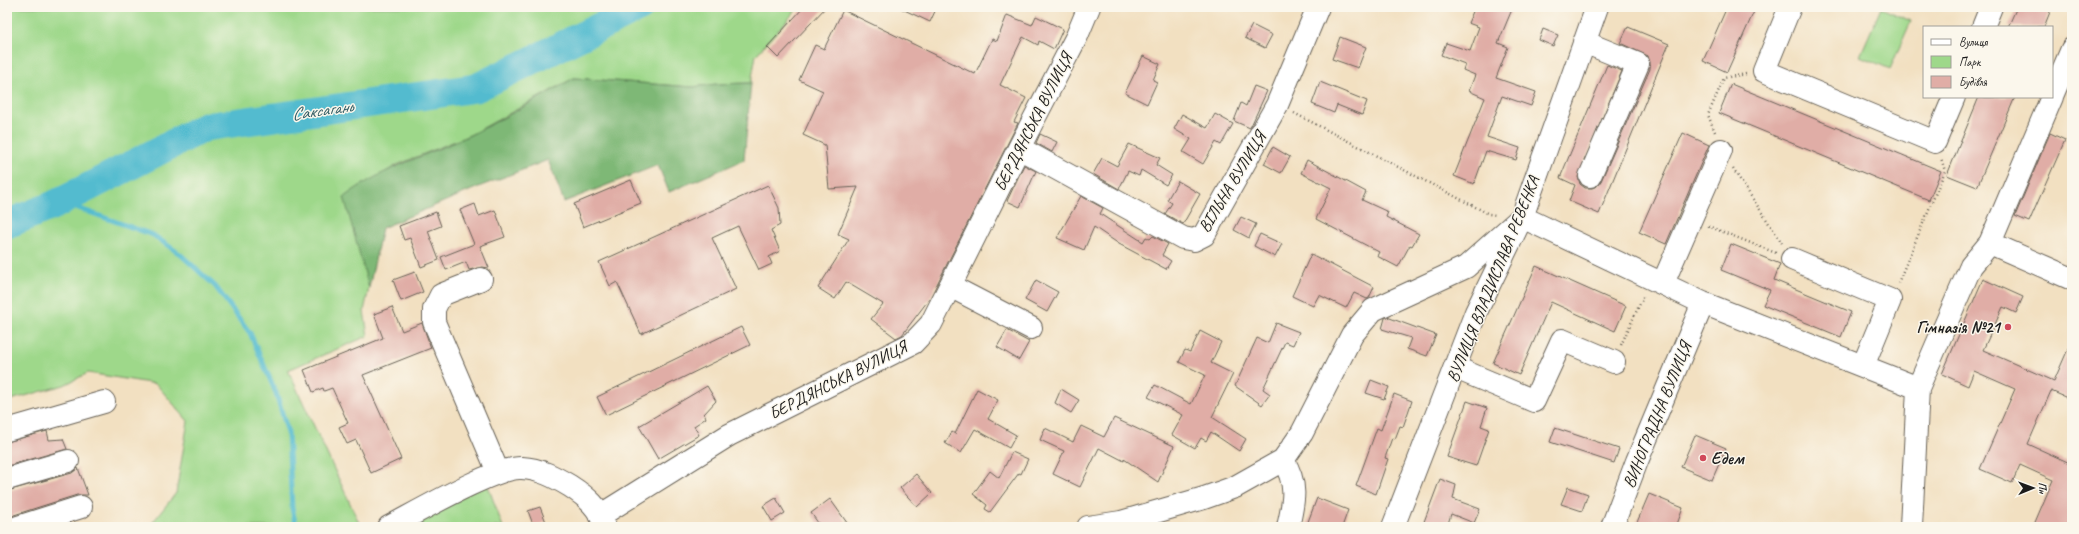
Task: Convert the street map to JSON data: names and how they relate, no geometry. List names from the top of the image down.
{
  "streets": {
    "street": [
      "БЕРДЯНСЬКА ВУЛИЦЯ",
      "ВІЛЬНА ВУЛИЦЯ",
      "ВУЛИЦЯ ВЛАДИСЛАВА РЕВЕНКА",
      "ВИНОГРАДНА ВУЛИЦЯ"
    ]
  },
  "crossings": [
    ["БЕРДЯНСЬКА ВУЛИЦЯ", "ВІЛЬНА ВУЛИЦЯ"]
  ],
  "water": ["Саксагань"],
  "places": ["Гімназія №21", "Едем"],
  "legend": ["Вулиця", "Парк", "Будівля"],
  "north": "right"
}
